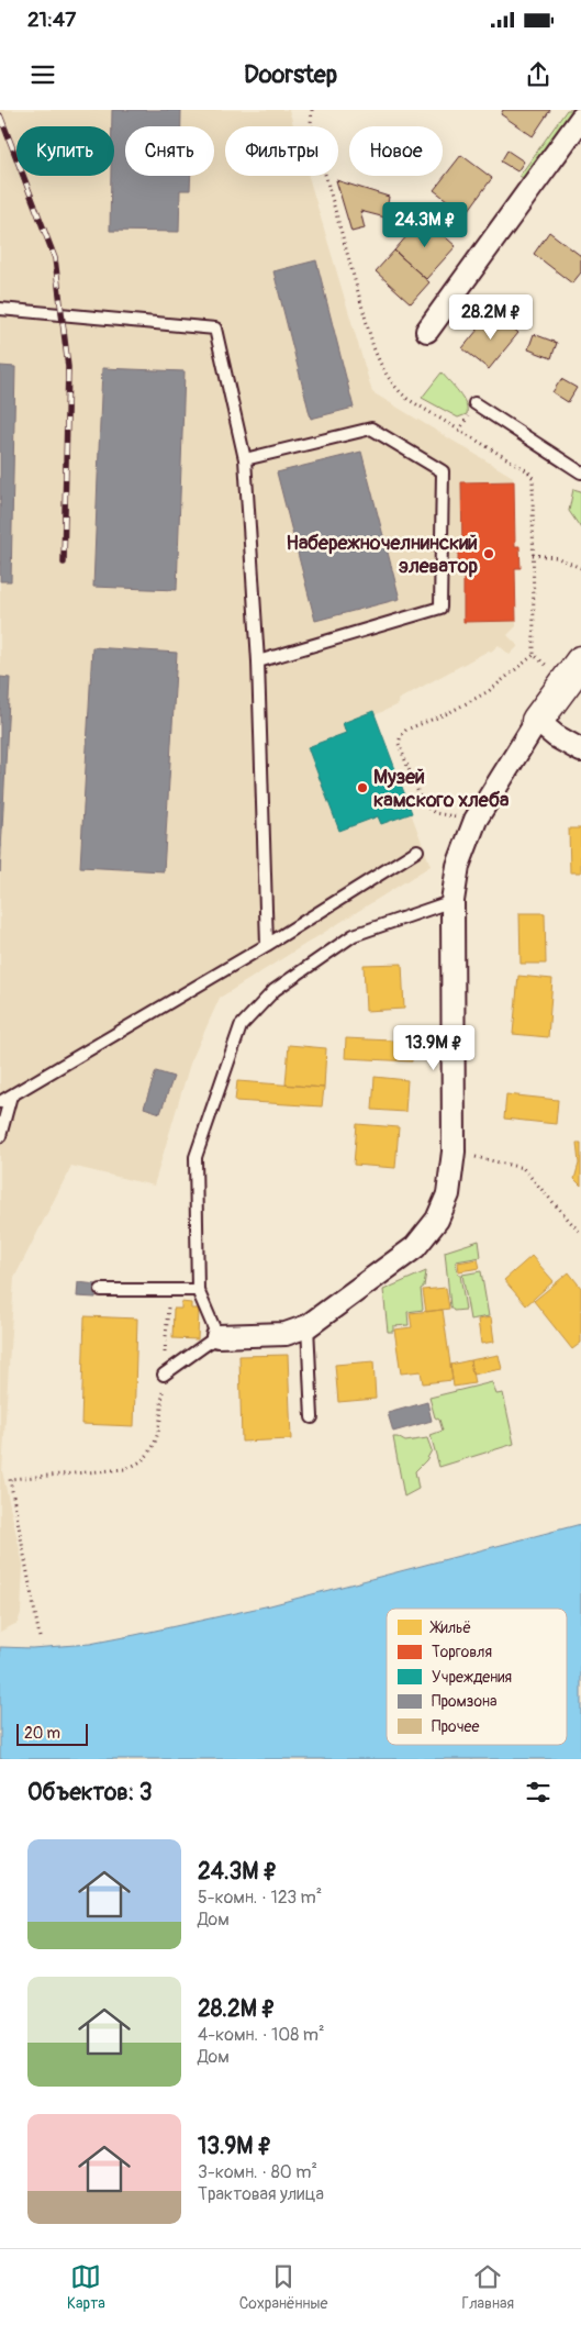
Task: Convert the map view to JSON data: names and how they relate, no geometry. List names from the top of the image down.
{
  "places": ["Набережночелнинский элеватор", "Музей камского хлеба"],
  "legend": [
    "Жильё",
    "Торговля",
    "Учреждения",
    "Промзона",
    "Прочее"
  ],
  "scale_bar": "20 m",
  "page": {
    "status": "21:47",
    "header": "Doorstep",
    "chip": [
      "Купить",
      "Снять",
      "Фильтры",
      "Новое"
    ],
    "price": ["24.3M ₽", "28.2M ₽", "13.9M ₽"],
    "scale": "20 m",
    "heading": "Объектов: 3",
    "list": [
      {
        "name": "24.3M ₽",
        "note": "5-комн. · 123 m² · Дом"
      },
      {
        "name": "28.2M ₽",
        "note": "4-комн. · 108 m² · Дом"
      },
      {
        "name": "13.9M ₽",
        "note": "3-комн. · 80 m² · Трактовая улица"
      }
    ],
    "tabs": ["Карта", "Сохранённые", "Главная"]
  }
}
